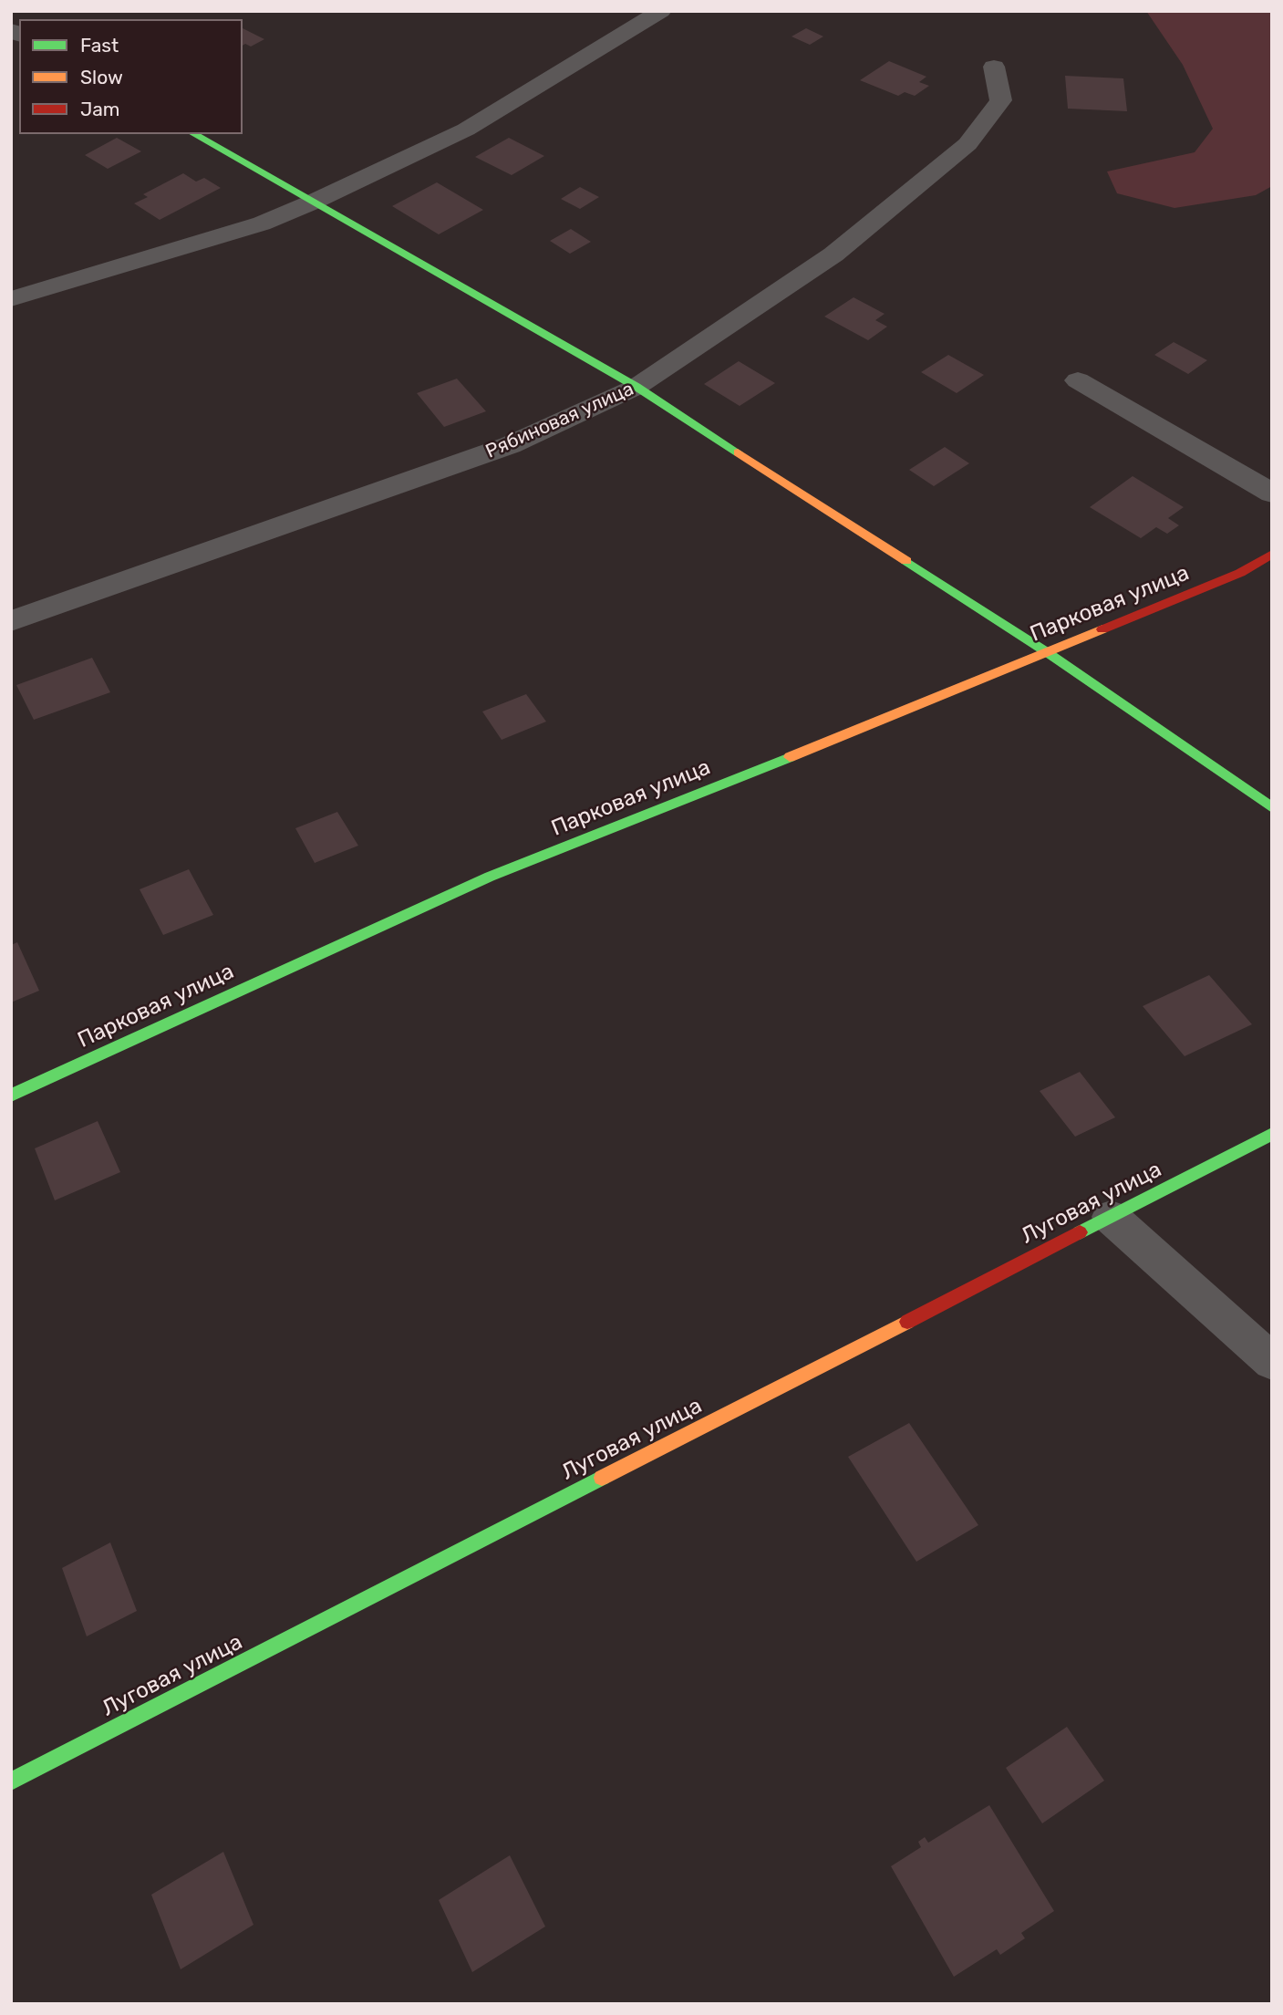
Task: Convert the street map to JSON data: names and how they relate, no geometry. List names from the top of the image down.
{
  "streets": {
    "street": ["Рябиновая улица", "Парковая улица", "Луговая улица"]
  },
  "legend": ["Fast", "Slow", "Jam"]
}
